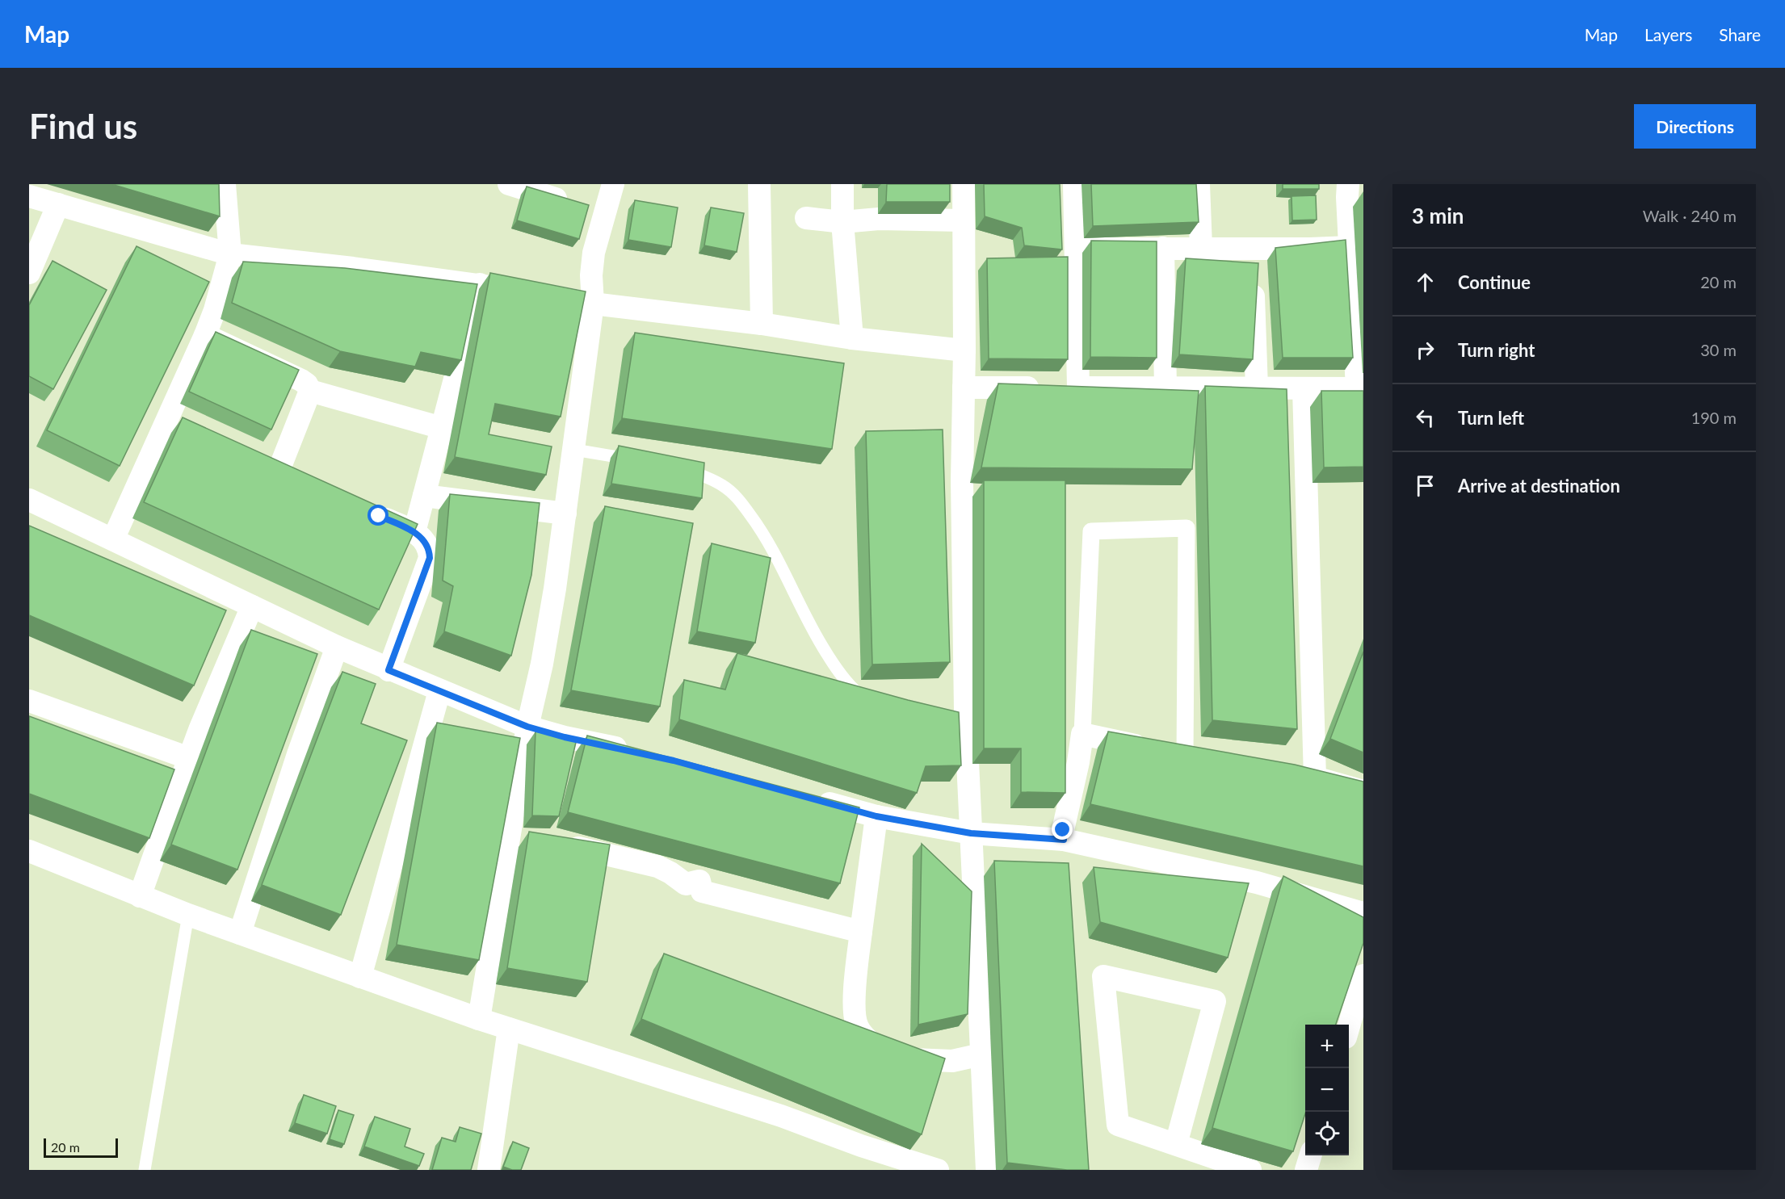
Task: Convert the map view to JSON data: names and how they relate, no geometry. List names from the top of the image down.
{
  "scale_bar": "20 m",
  "page": {
    "header": "Map",
    "nav": ["Map", "Layers", "Share"],
    "buttons": "Directions",
    "title": "Find us",
    "heading": ["3 min", "Walk · 240 m"],
    "list": [
      ["Continue", "20 m"],
      ["Turn right", "30 m"],
      ["Turn left", "190 m"],
      "Arrive at destination"
    ],
    "map_buttons": ["+", "−"],
    "scale": "20 m"
  }
}
